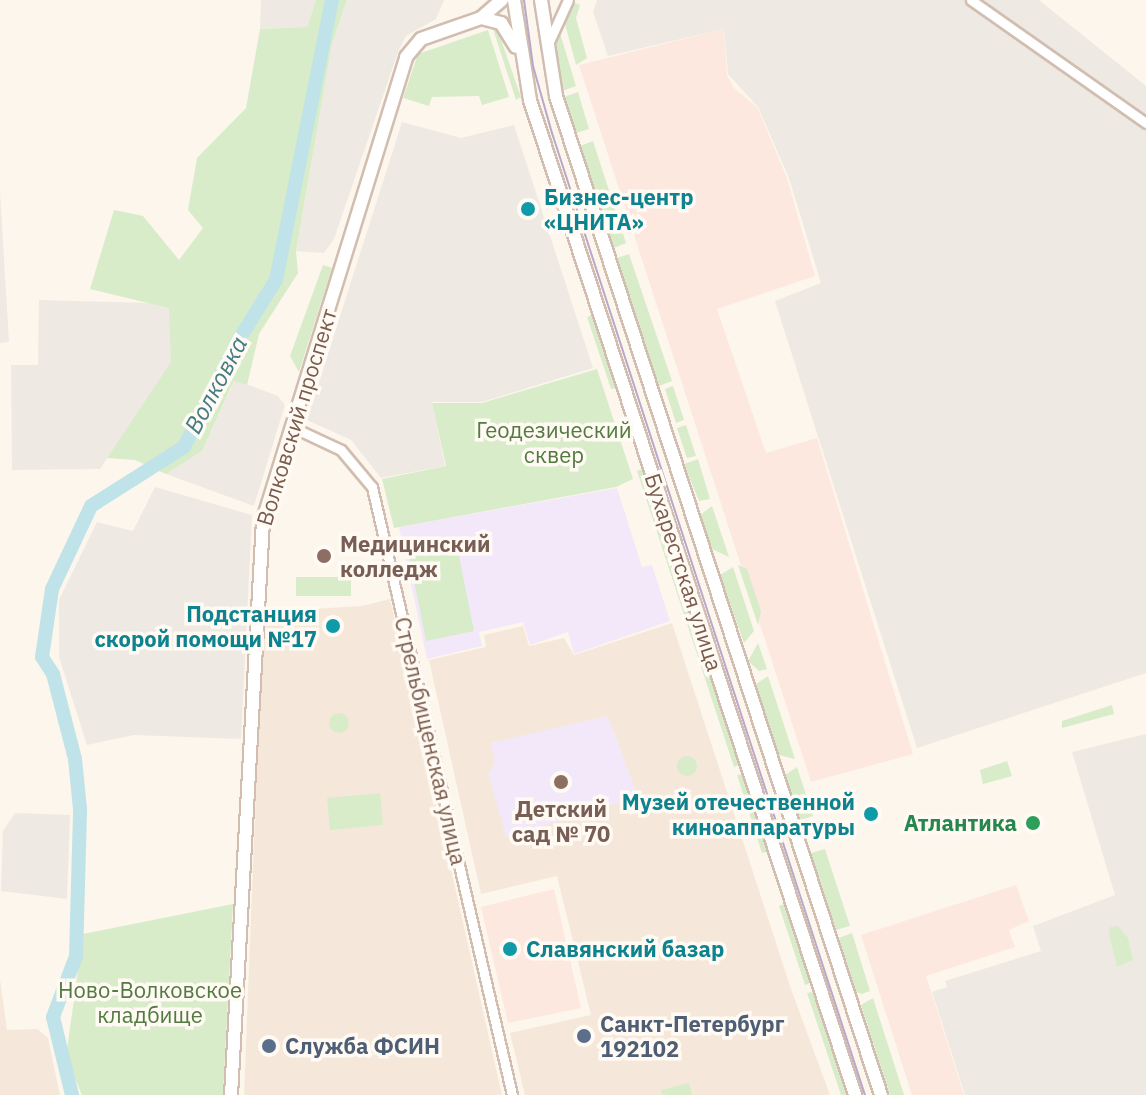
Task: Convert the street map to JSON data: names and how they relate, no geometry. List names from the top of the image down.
{
  "streets": {
    "main road": ["Волковский проспект", "Бухарестская улица"],
    "street": ["Стрельбищенская улица"]
  },
  "crossings": [
    ["Волковский проспект", "Стрельбищенская улица"]
  ],
  "water": ["Волковка"],
  "parks": ["Геодезический сквер", "Ново-Волковское кладбище"],
  "places": [
    "Бизнес-центр «ЦНИТА»",
    "Медицинский колледж",
    "Подстанция скорой помощи №17",
    "Детский сад № 70",
    "Музей отечественной киноаппаратуры",
    "Атлантика",
    "Славянский базар",
    "Санкт-Петербург 192102",
    "Служба ФСИН"
  ]
}
